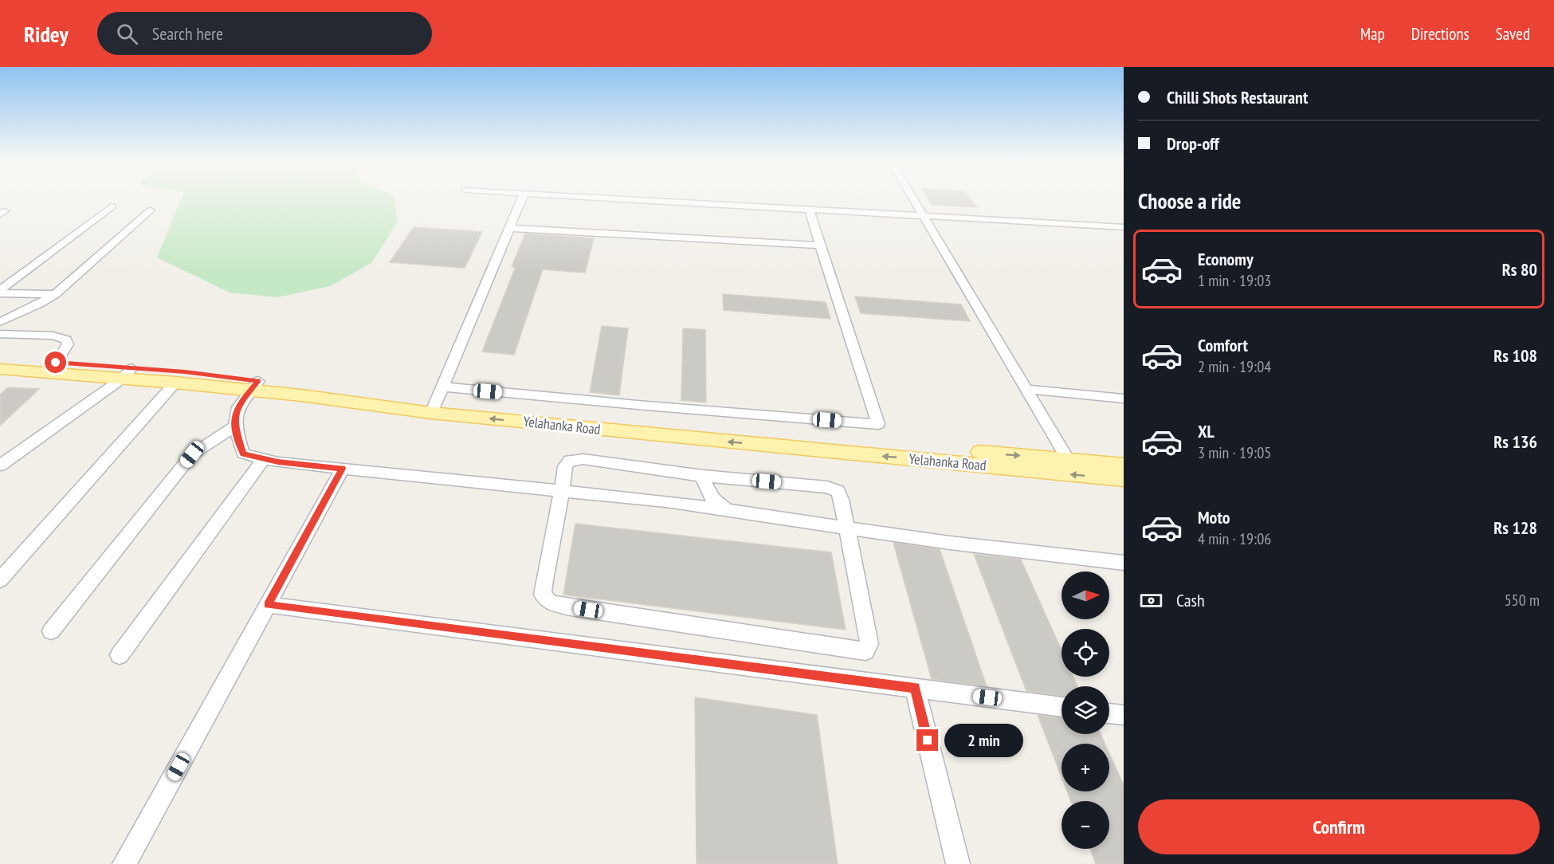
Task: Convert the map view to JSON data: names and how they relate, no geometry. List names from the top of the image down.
{
  "streets": {
    "main road": ["Yelahanka Road"]
  },
  "north": "right",
  "page": {
    "header": "Ridey",
    "search": "Search here",
    "nav": ["Map", "Directions", "Saved"],
    "banner": ["Chilli Shots Restaurant", "Drop-off"],
    "heading": "Choose a ride",
    "list": [
      {
        "name": "Economy",
        "note": "1 min · 19:03",
        "value": "Rs 80"
      },
      {
        "name": "Comfort",
        "note": "2 min · 19:04",
        "value": "Rs 108"
      },
      {
        "name": "XL",
        "note": "3 min · 19:05",
        "value": "Rs 136"
      },
      {
        "name": "Moto",
        "note": "4 min · 19:06",
        "value": "Rs 128"
      }
    ],
    "map_buttons": ["+", "−"],
    "pay": ["Cash", "550 m"],
    "bubble": "2 min",
    "buttons": "Confirm"
  }
}
